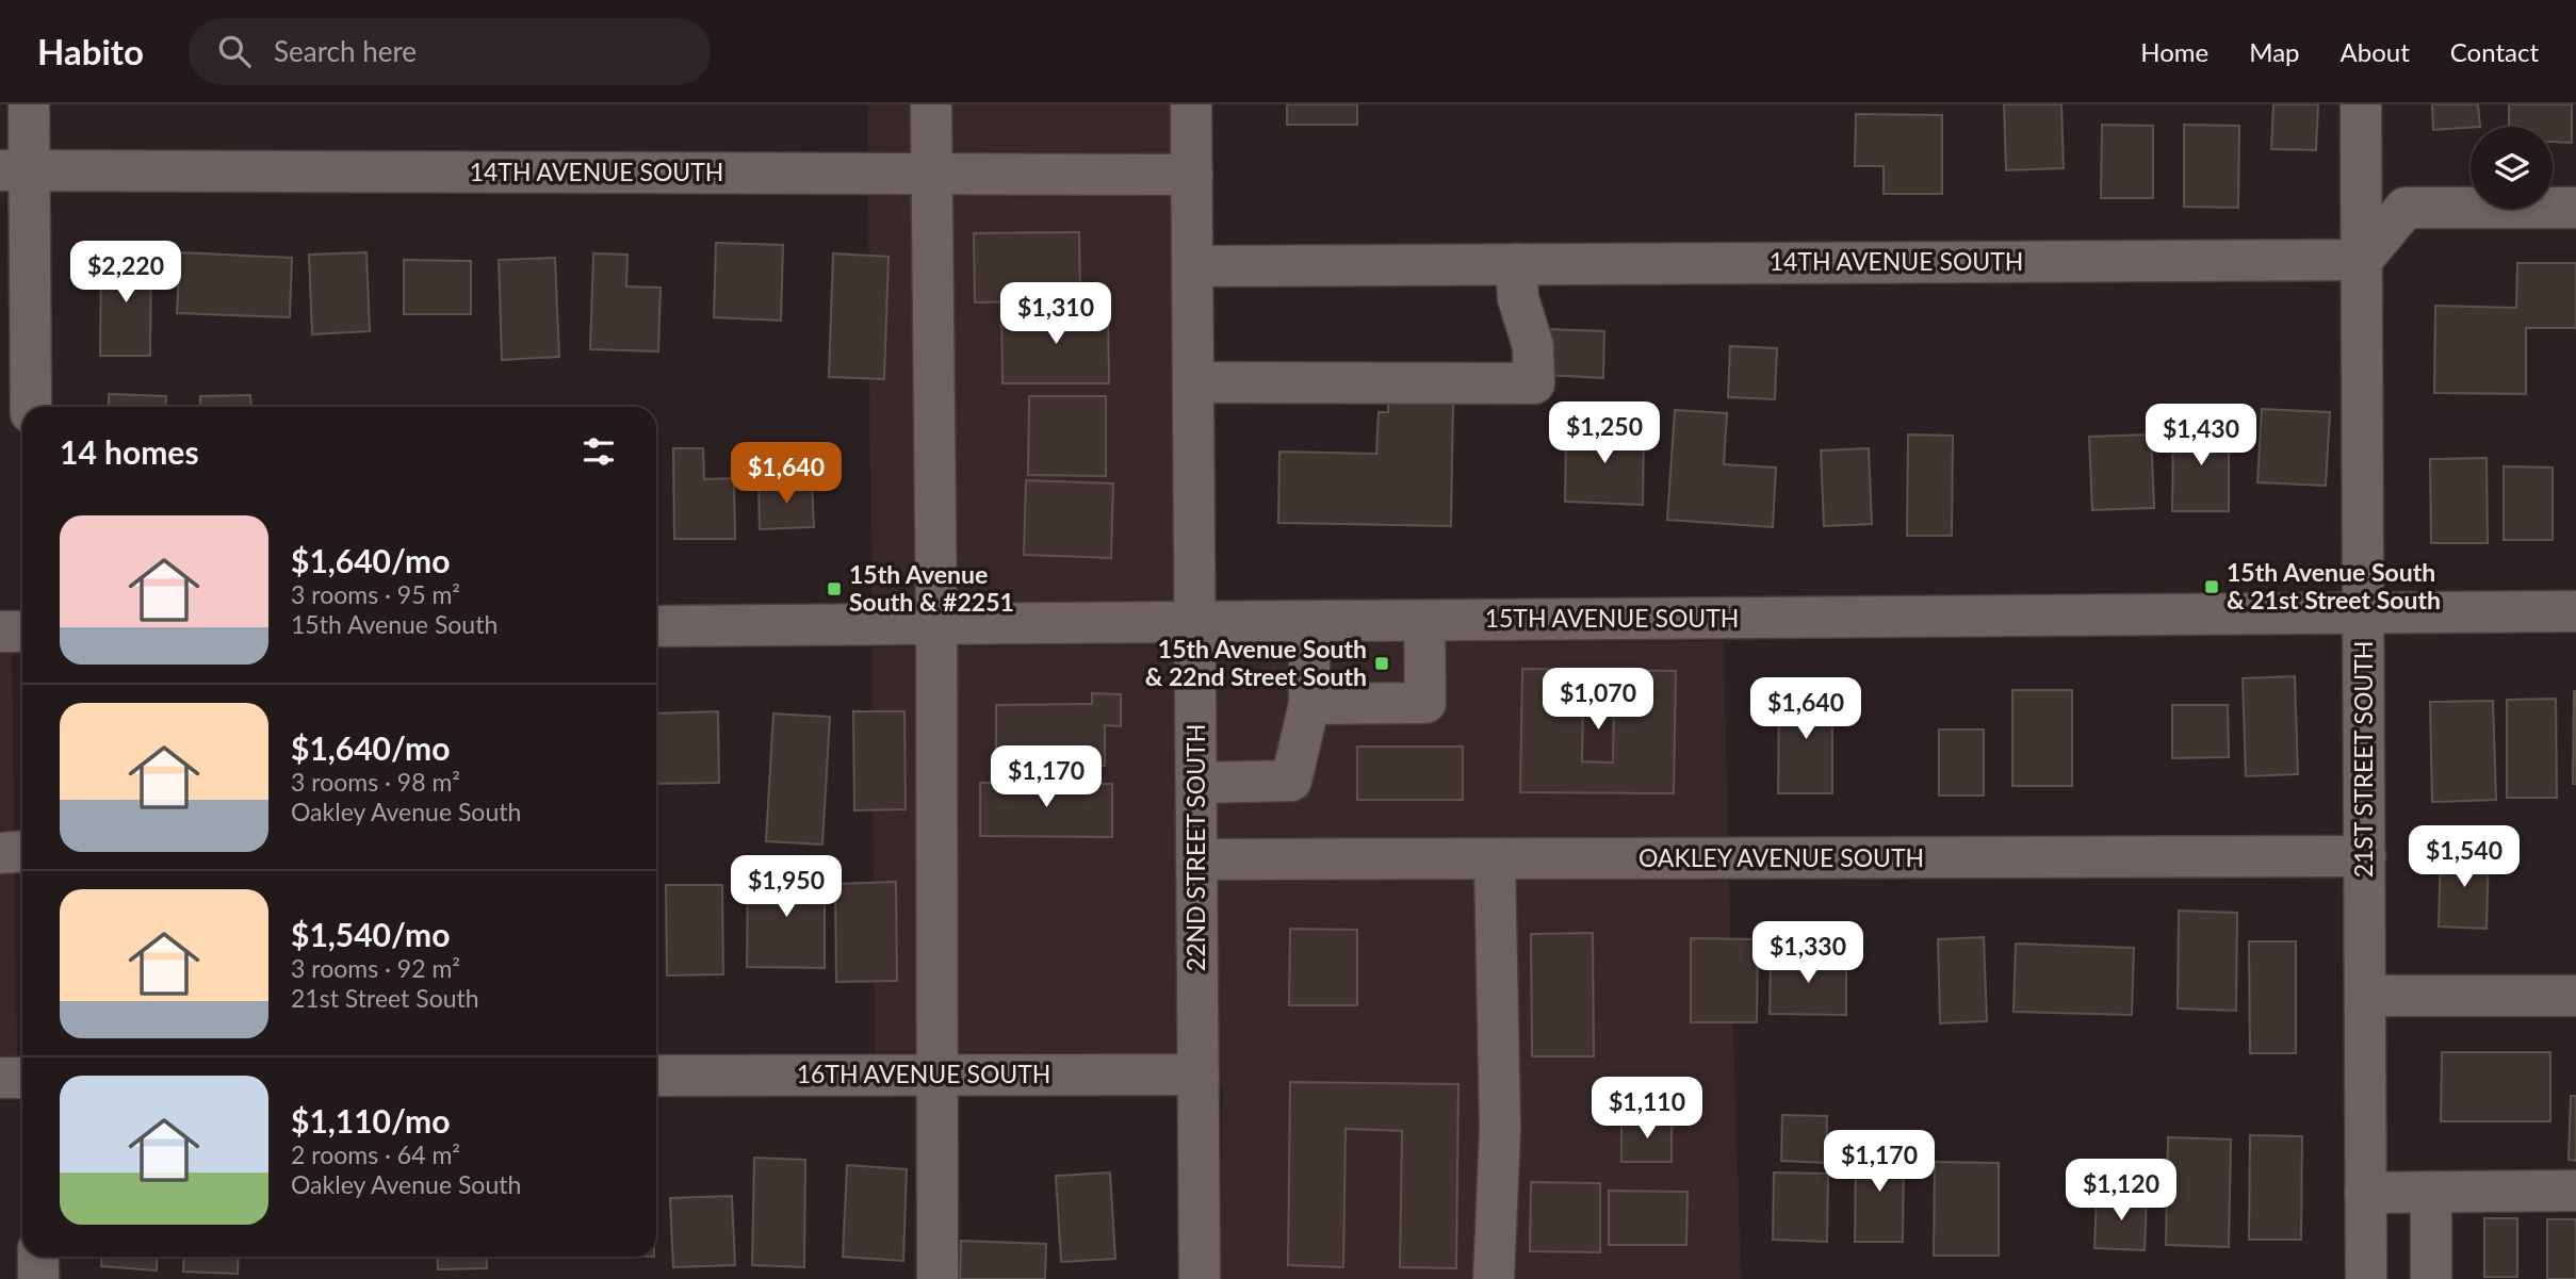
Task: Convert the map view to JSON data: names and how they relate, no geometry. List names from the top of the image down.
{
  "streets": {
    "street": [
      "14TH AVENUE SOUTH",
      "15TH AVENUE SOUTH",
      "21ST STREET SOUTH",
      "22ND STREET SOUTH",
      "OAKLEY AVENUE SOUTH",
      "16TH AVENUE SOUTH"
    ]
  },
  "crossings": [
    ["14TH AVENUE SOUTH", "21ST STREET SOUTH"],
    ["14TH AVENUE SOUTH", "22ND STREET SOUTH"],
    ["15TH AVENUE SOUTH", "21ST STREET SOUTH"],
    ["15TH AVENUE SOUTH", "22ND STREET SOUTH"],
    ["21ST STREET SOUTH", "OAKLEY AVENUE SOUTH"],
    ["22ND STREET SOUTH", "OAKLEY AVENUE SOUTH"],
    ["22ND STREET SOUTH", "16TH AVENUE SOUTH"]
  ],
  "places": {
    "transit": ["15th Avenue South & 21st Street South", "15th Avenue South & #2251", "15th Avenue South & 22nd Street South"]
  },
  "page": {
    "header": "Habito",
    "search": "Search here",
    "nav": [
      "Home",
      "Map",
      "About",
      "Contact"
    ],
    "price": [
      "$2,220",
      "$1,310",
      "$1,250",
      "$1,430",
      "$1,640",
      "$1,070",
      "$1,640",
      "$1,170",
      "$1,540",
      "$1,950",
      "$1,330",
      "$1,110",
      "$1,170",
      "$1,120"
    ],
    "heading": "14 homes",
    "list": [
      {
        "name": "$1,640/mo",
        "note": "3 rooms · 95 m² · 15th Avenue South"
      },
      {
        "name": "$1,640/mo",
        "note": "3 rooms · 98 m² · Oakley Avenue South"
      },
      {
        "name": "$1,540/mo",
        "note": "3 rooms · 92 m² · 21st Street South"
      },
      {
        "name": "$1,110/mo",
        "note": "2 rooms · 64 m² · Oakley Avenue South"
      }
    ]
  }
}
